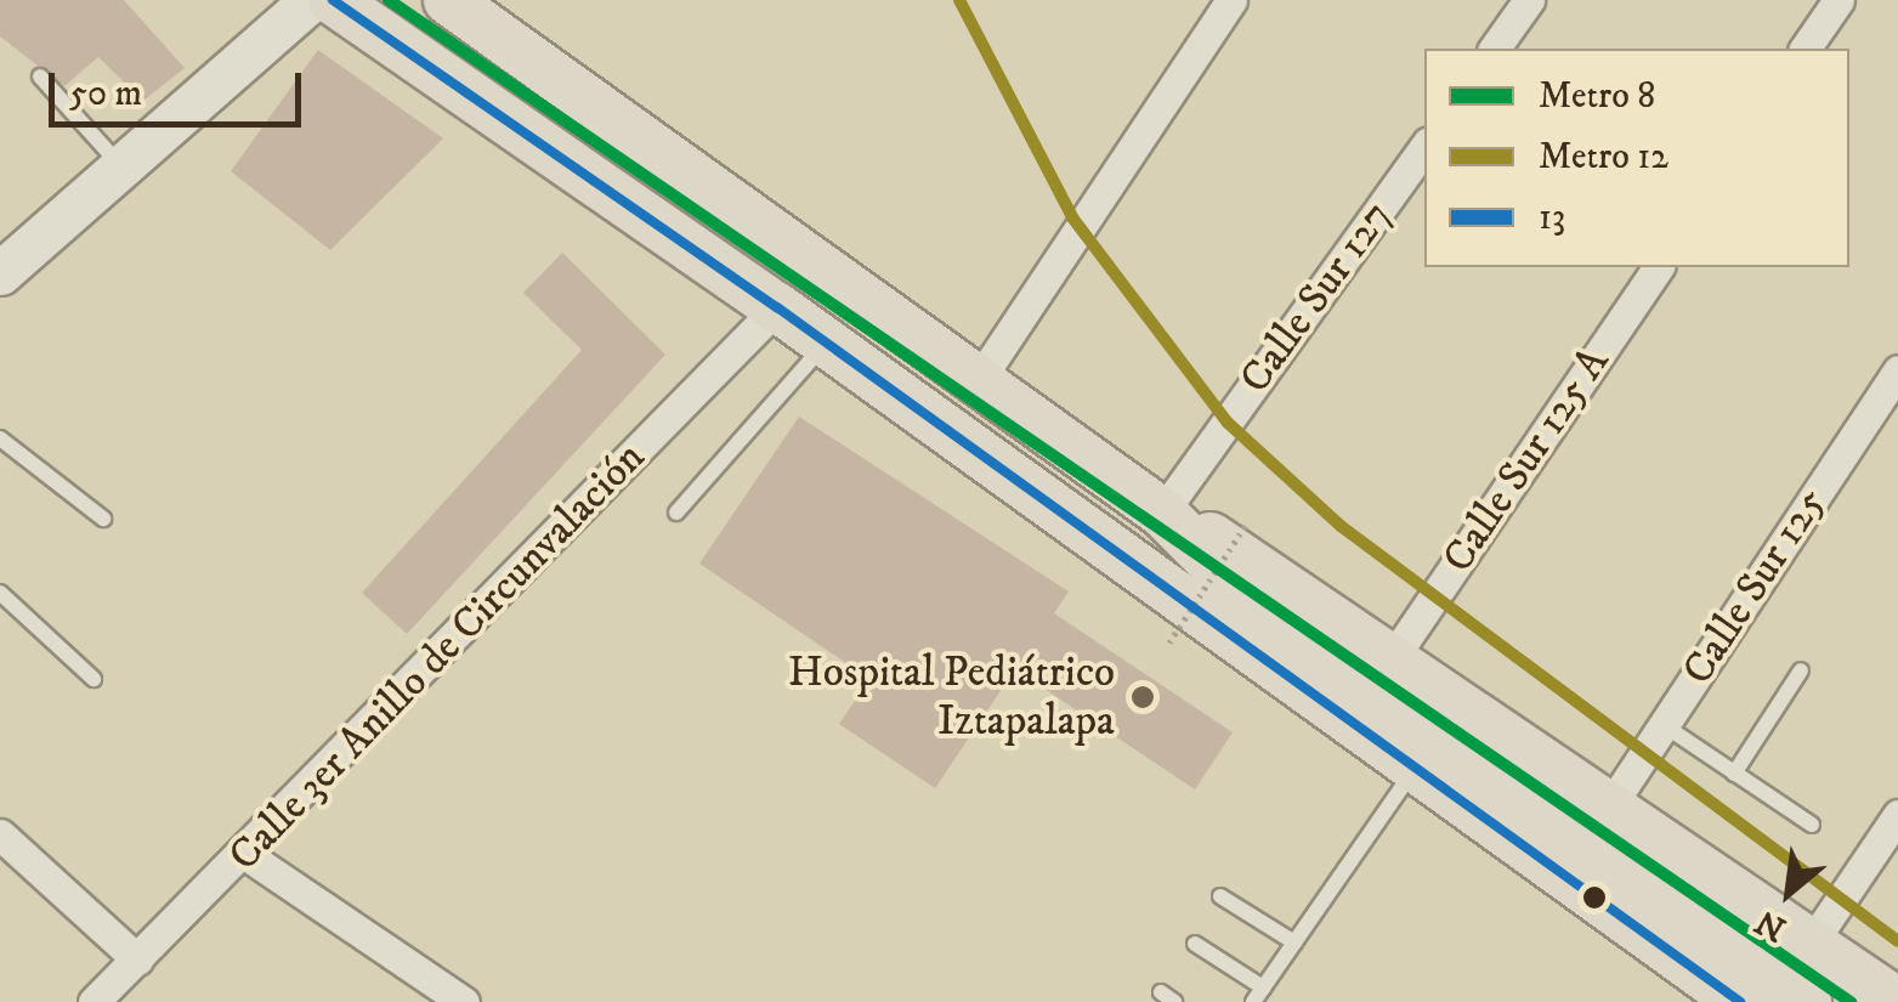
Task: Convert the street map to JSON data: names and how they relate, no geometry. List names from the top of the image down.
{
  "streets": {
    "street": [
      "Calle Sur 127",
      "Calle Sur 125 A",
      "Calle Sur 125",
      "Calle 3er Anillo de Circunvalación"
    ]
  },
  "places": ["Hospital Pediátrico Iztapalapa"],
  "lines": ["metro line 8", "metro line 12", "transit line 13"],
  "legend": ["Metro 8", "Metro 12", "13"],
  "scale_bar": "50 m",
  "north": "bottom left"
}
